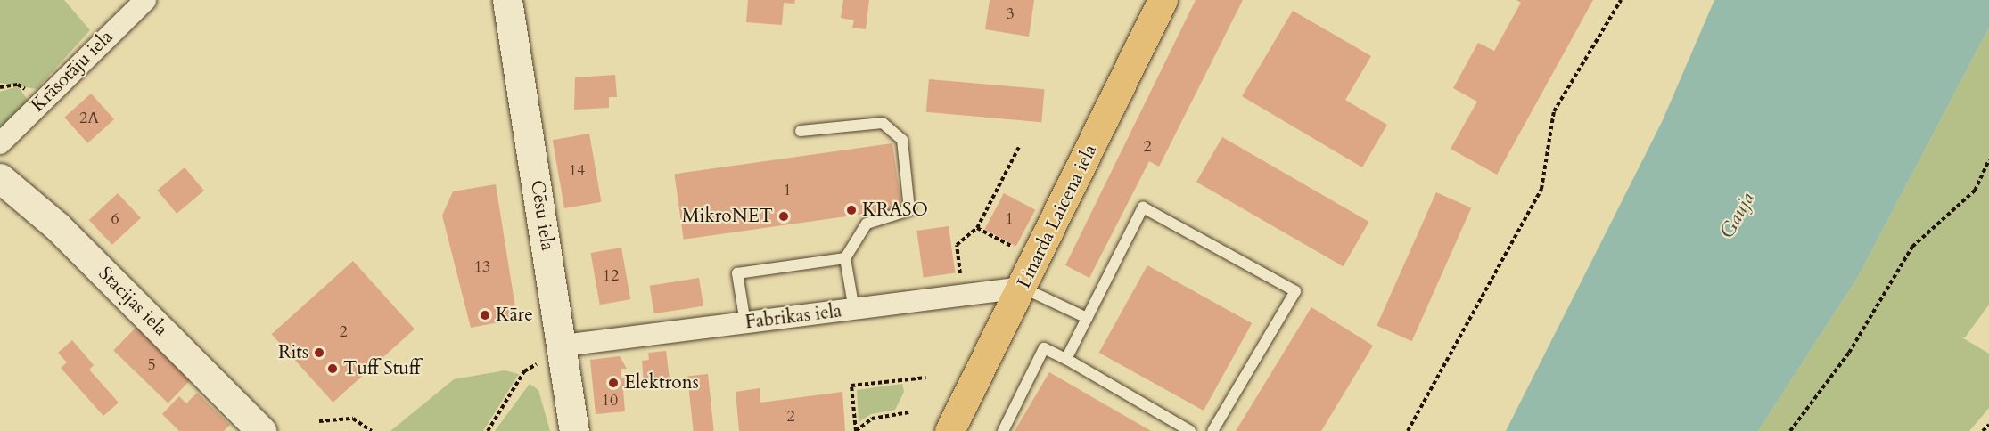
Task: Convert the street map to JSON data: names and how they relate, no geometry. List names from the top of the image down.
{
  "streets": {
    "main road": ["Linarda Laicena iela"],
    "street": [
      "Krāsotāju iela",
      "Cēsu iela",
      "Stacijas iela",
      "Fabrikas iela"
    ]
  },
  "crossings": [
    ["Cēsu iela", "Fabrikas iela"],
    ["Linarda Laicena iela", "Fabrikas iela"]
  ],
  "water": ["Gauja"],
  "places": [
    "KRASO",
    "MikroNET",
    "Kāre",
    "Rits",
    "Tuff Stuff",
    "Elektrons"
  ],
  "house_numbers": [
    "3",
    "2A",
    "2",
    "14",
    "1",
    "6",
    "1",
    "13",
    "12",
    "2",
    "5",
    "10",
    "2"
  ]
}
